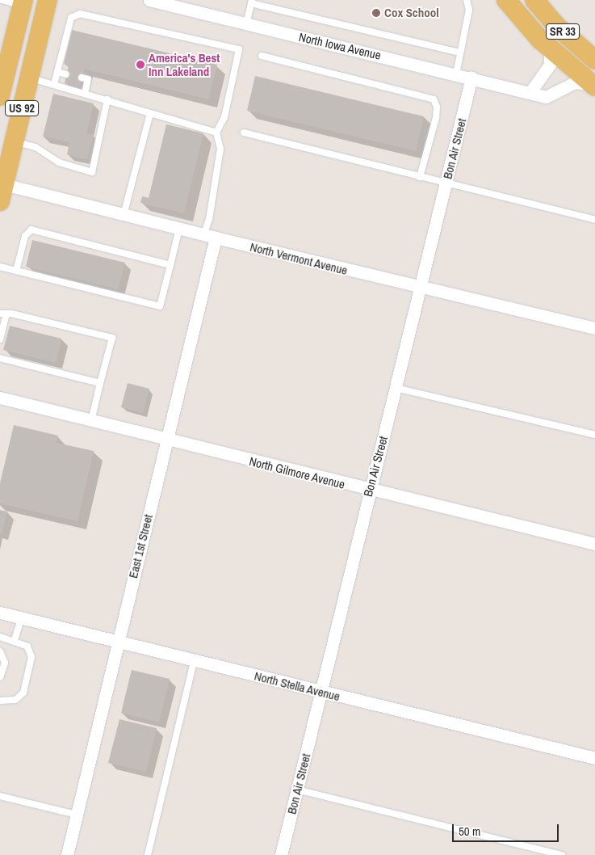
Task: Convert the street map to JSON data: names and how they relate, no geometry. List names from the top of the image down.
{
  "streets": {
    "main road": ["SR 33", "US 92"],
    "street": [
      "North Iowa Avenue",
      "Bon Air Street",
      "North Vermont Avenue",
      "North Gilmore Avenue",
      "East 1st Street",
      "North Stella Avenue"
    ]
  },
  "crossings": [
    ["SR 33", "North Iowa Avenue"],
    ["North Iowa Avenue", "Bon Air Street"],
    ["US 92", "North Vermont Avenue"],
    ["Bon Air Street", "North Vermont Avenue"],
    ["Bon Air Street", "North Gilmore Avenue"],
    ["Bon Air Street", "North Stella Avenue"],
    ["North Vermont Avenue", "East 1st Street"],
    ["North Gilmore Avenue", "East 1st Street"],
    ["East 1st Street", "North Stella Avenue"]
  ],
  "places": ["Cox School", "America's Best Inn Lakeland"],
  "scale_bar": "50 m"
}
